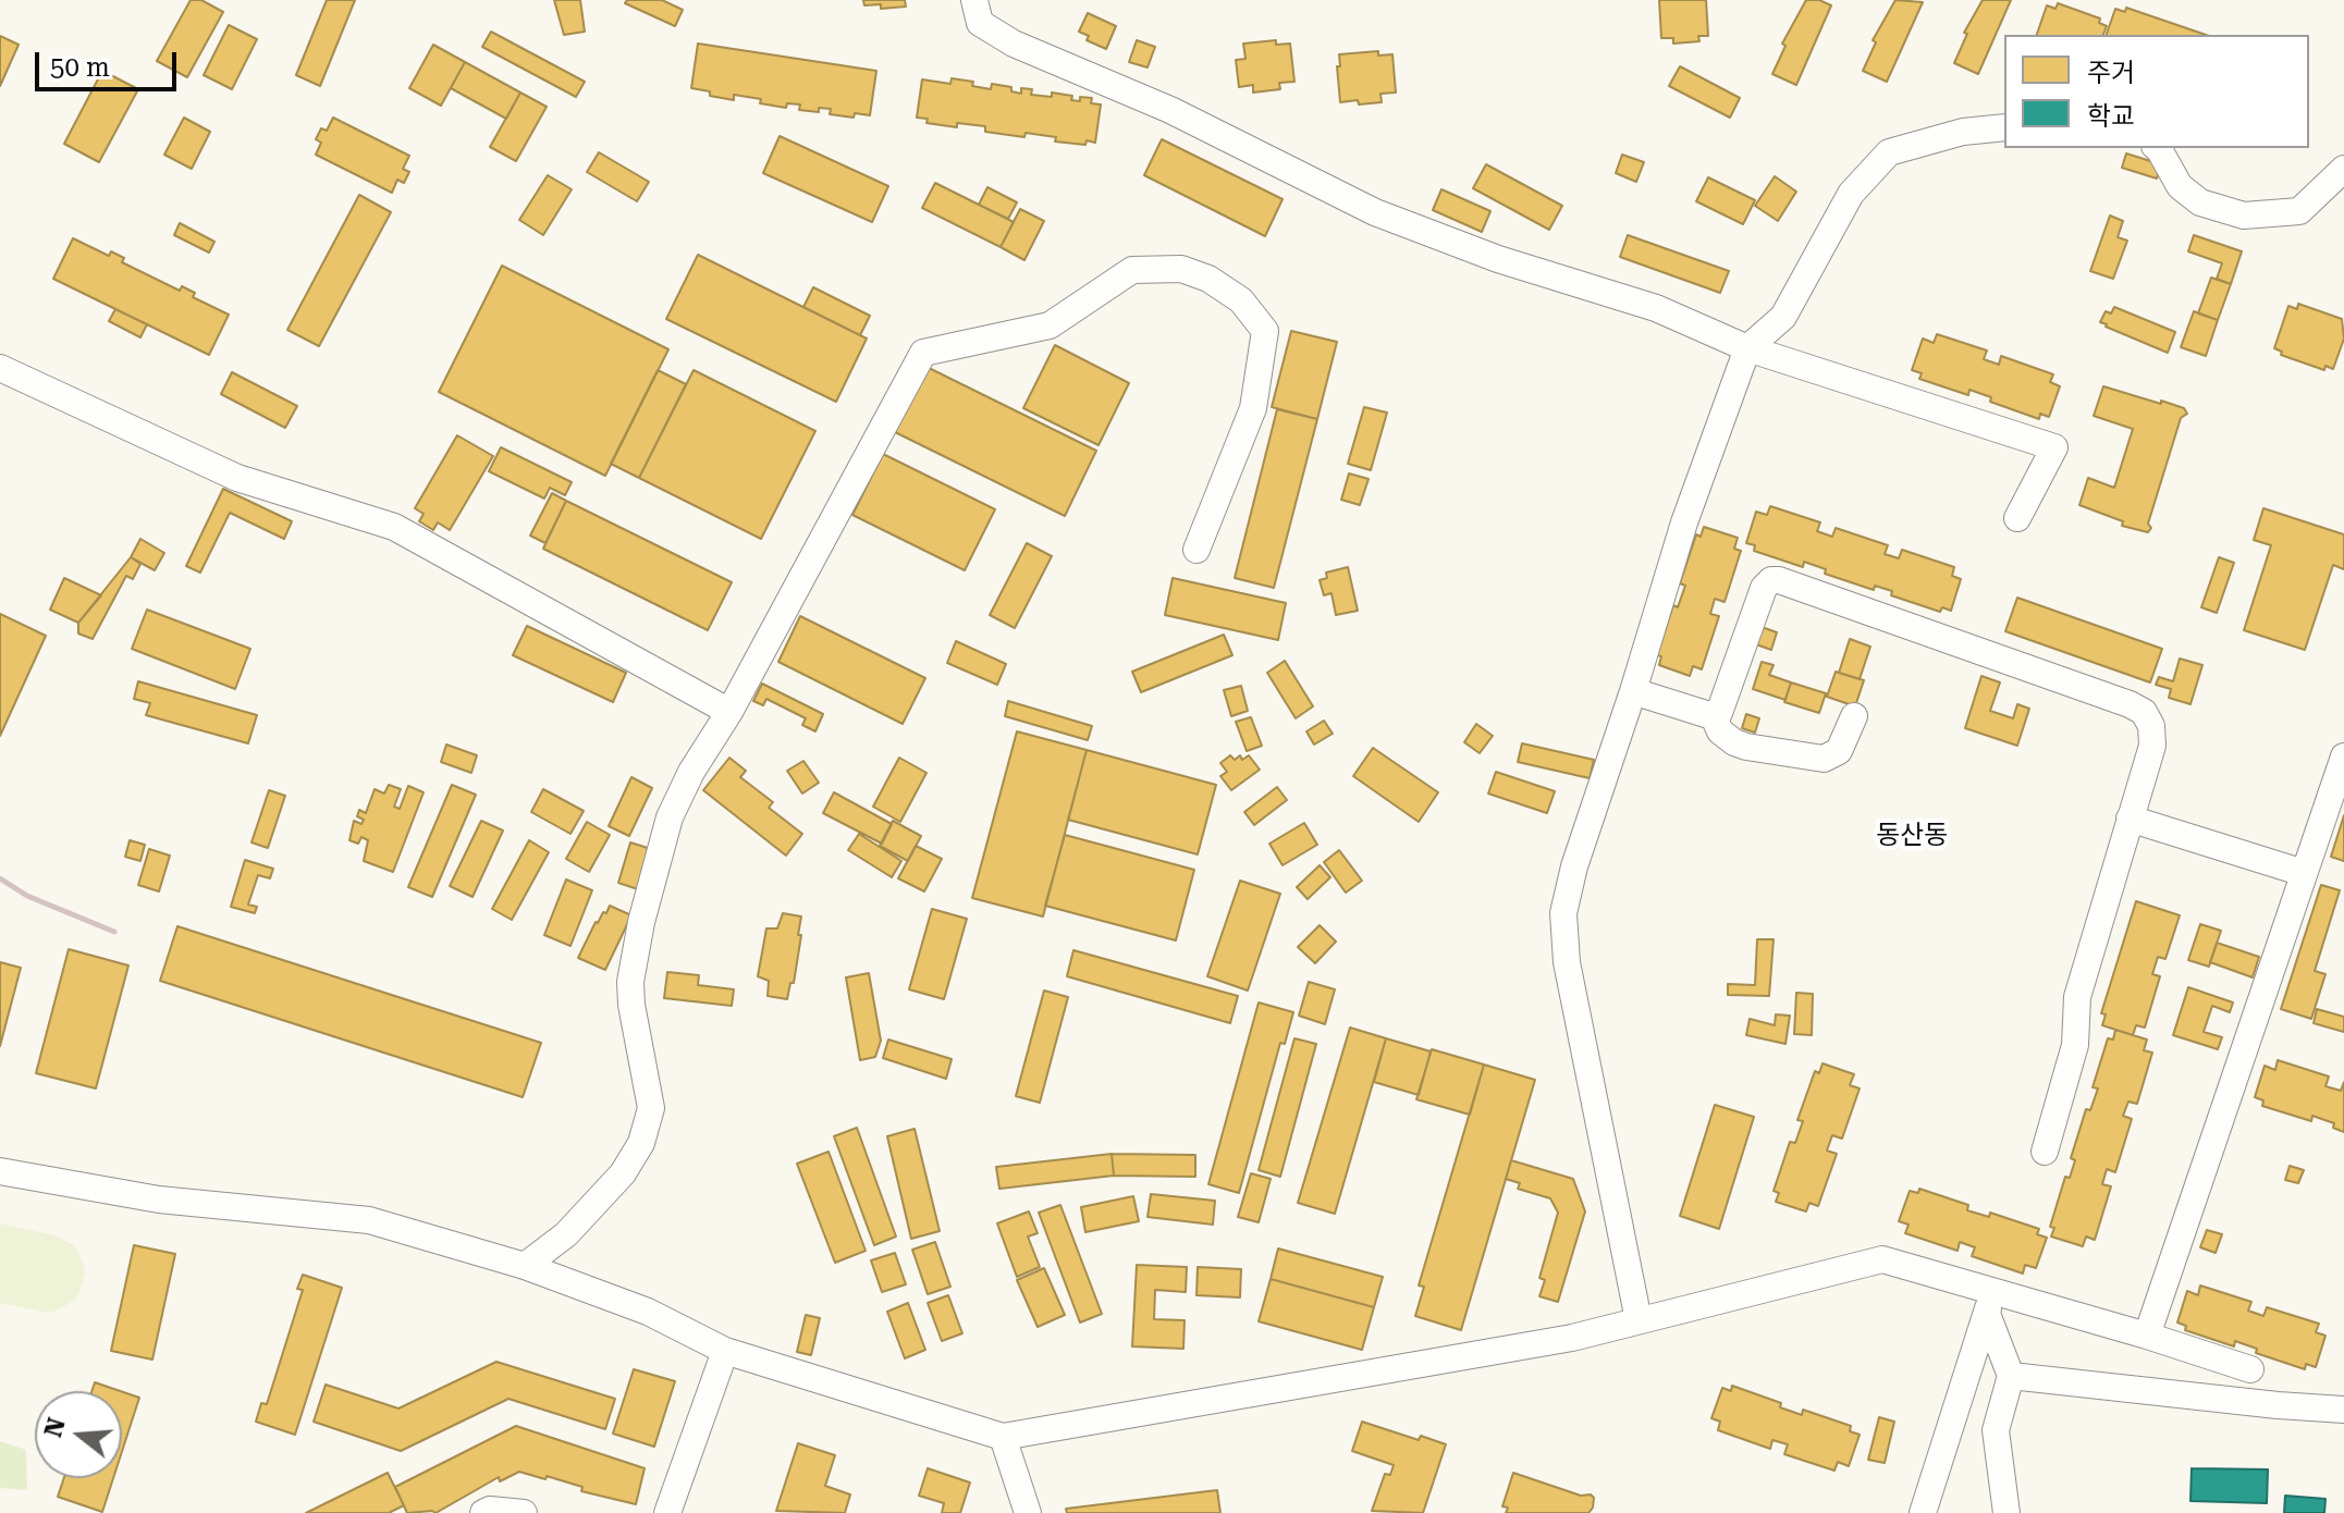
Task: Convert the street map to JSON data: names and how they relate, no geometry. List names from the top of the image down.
{
  "districts": ["동산동"],
  "legend": ["주거", "학교"],
  "scale_bar": "50 m",
  "north": "left"
}
